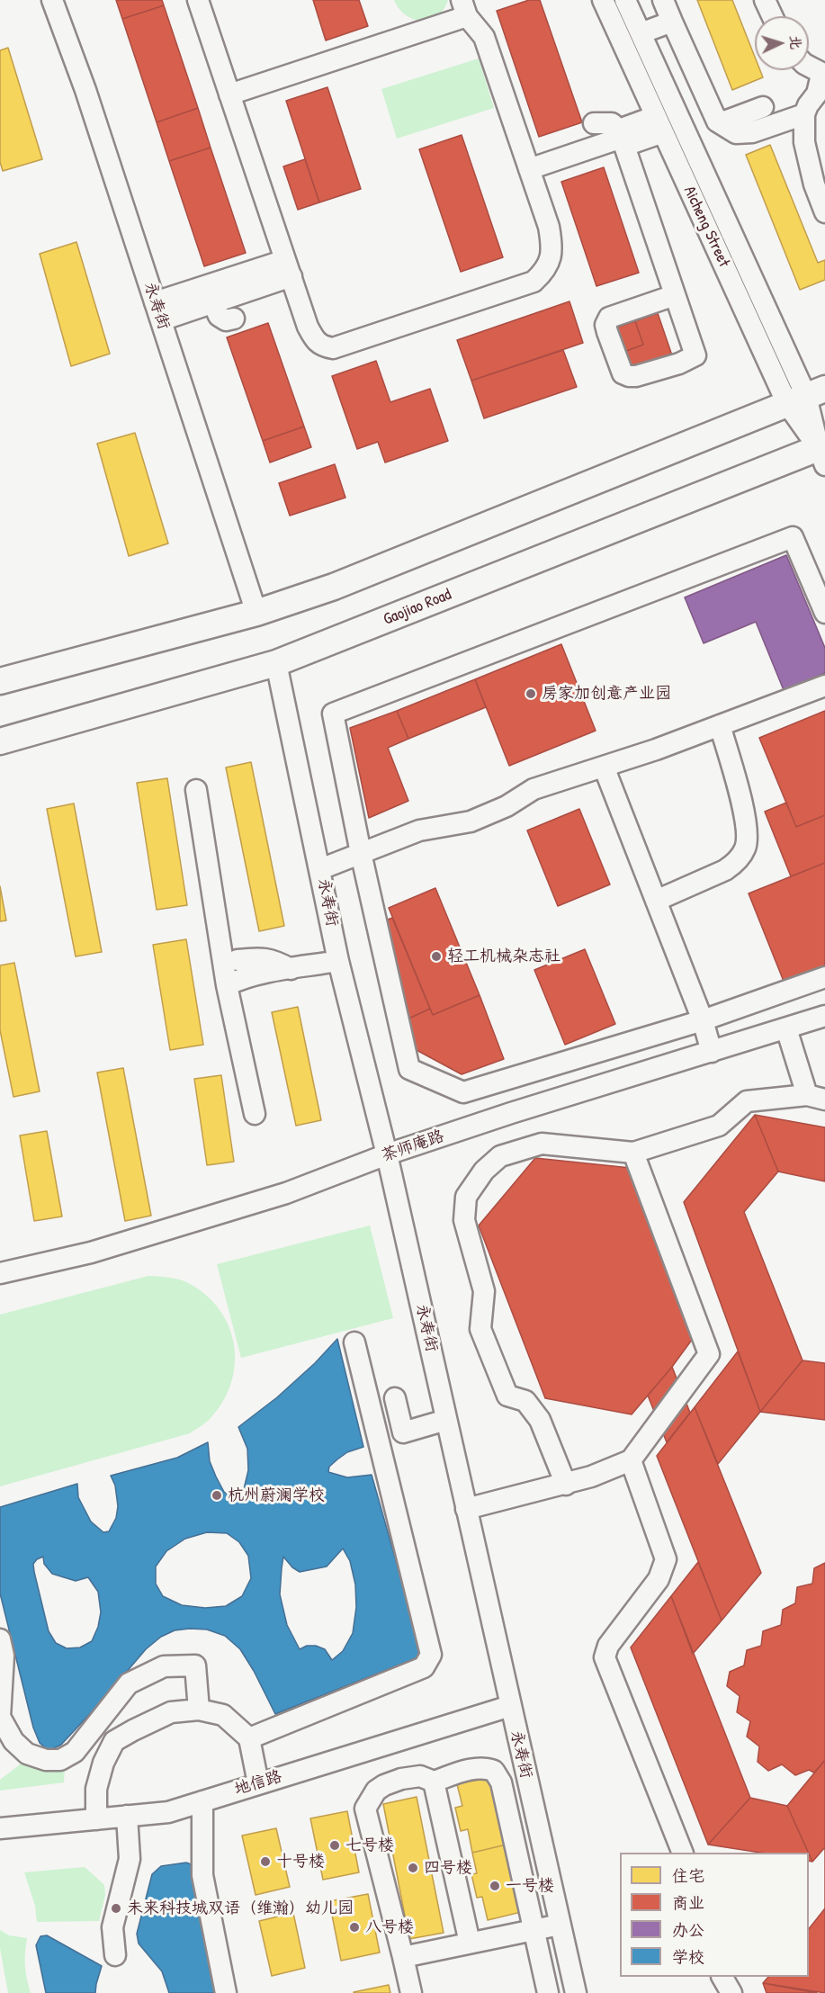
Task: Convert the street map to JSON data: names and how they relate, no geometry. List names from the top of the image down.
{
  "streets": {
    "main road": ["Gaojiao Road"],
    "street": [
      "Aicheng Street",
      "永寿街",
      "茶师庵路",
      "地信路"
    ]
  },
  "crossings": [
    ["Aicheng Street", "Gaojiao Road"],
    ["永寿街", "Gaojiao Road"],
    ["永寿街", "茶师庵路"],
    ["永寿街", "地信路"]
  ],
  "places": [
    "房家加创意产业园",
    "轻工机械杂志社",
    "杭州蔚澜学校",
    "七号楼",
    "十号楼",
    "四号楼",
    "一号楼",
    "未来科技城双语（维瀚）幼儿园",
    "八号楼"
  ],
  "legend": [
    "住宅",
    "商业",
    "办公",
    "学校"
  ],
  "north": "right"
}
